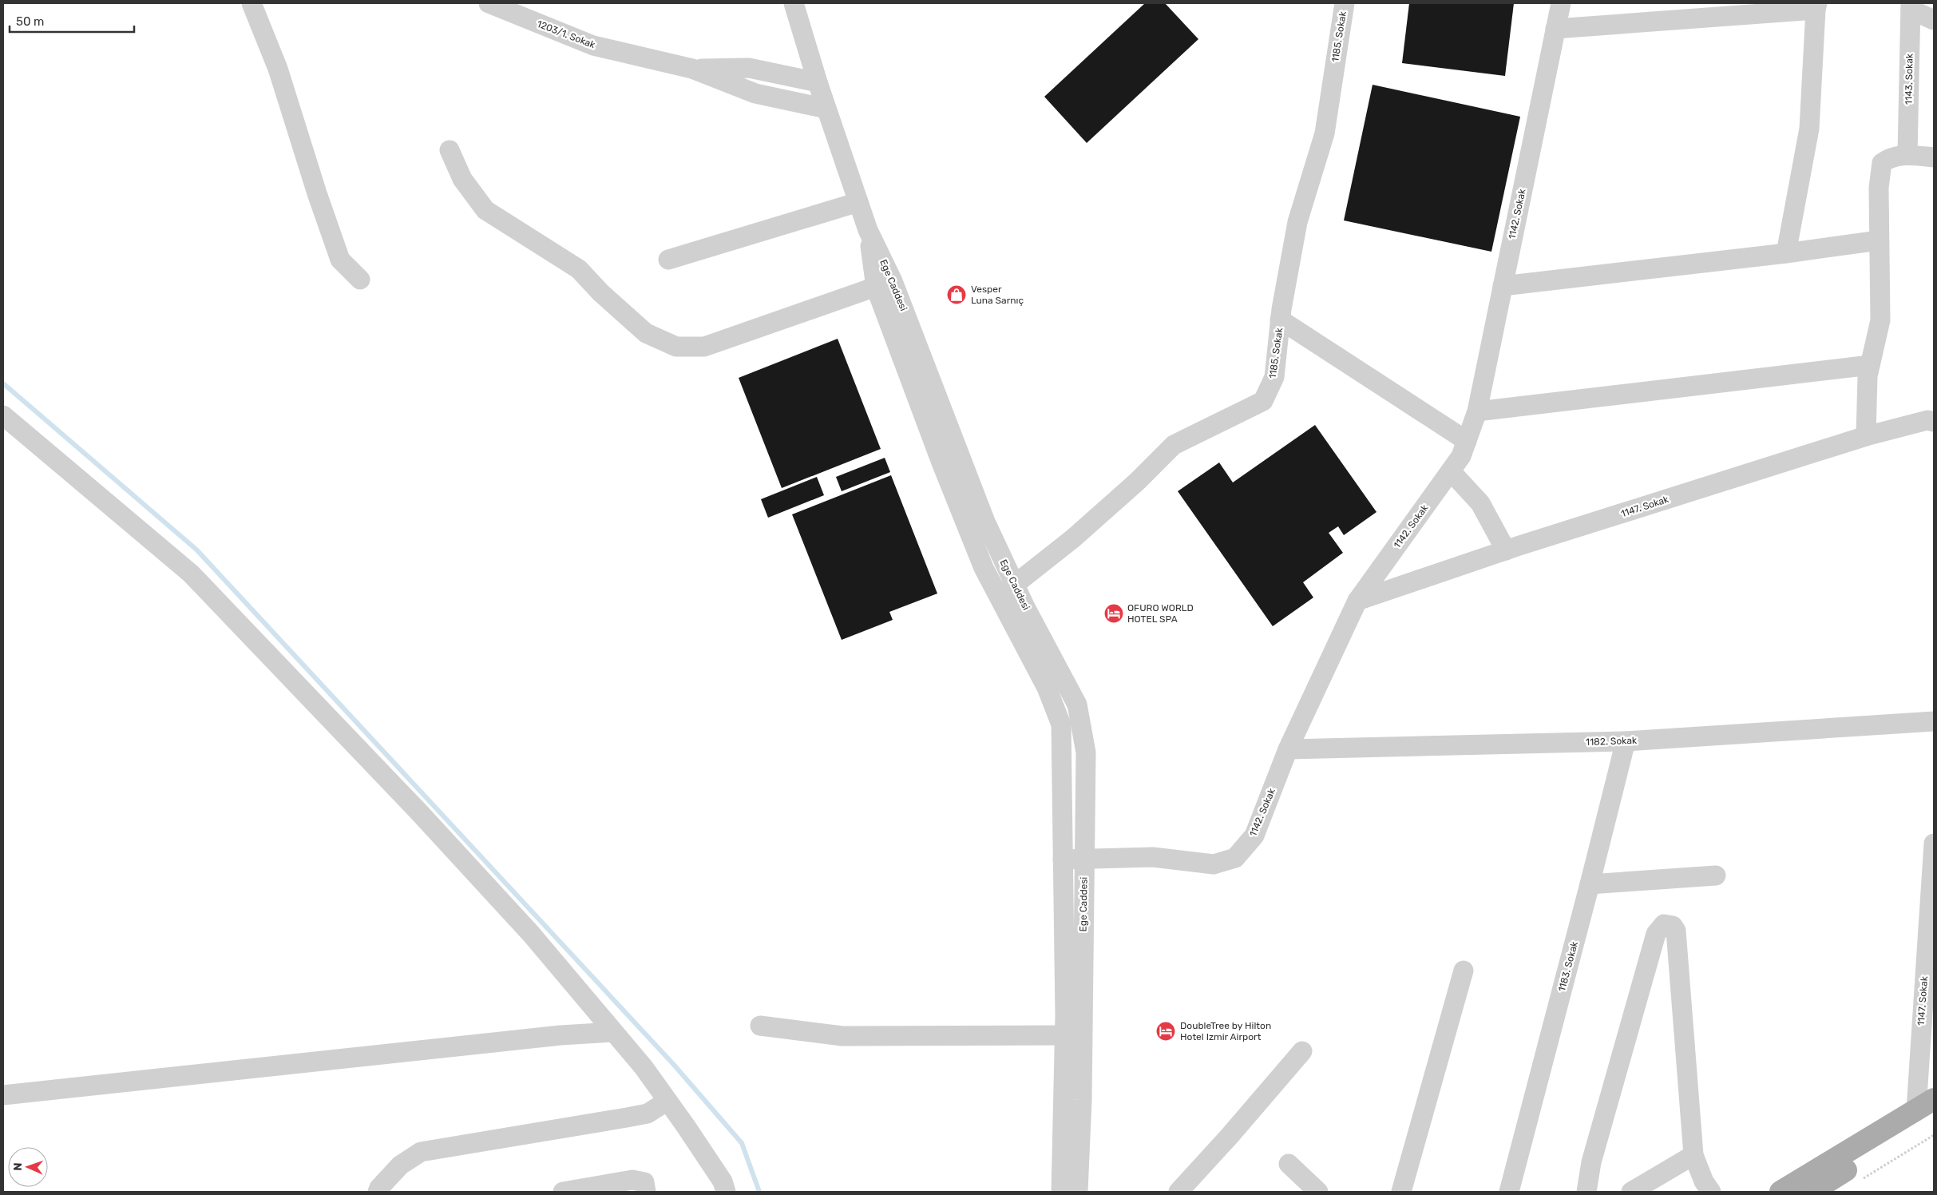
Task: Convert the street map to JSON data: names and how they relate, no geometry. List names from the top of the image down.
{
  "streets": {
    "street": [
      "1203/1. Sokak",
      "1185. Sokak",
      "1143. Sokak",
      "1142. Sokak",
      "Ege Caddesi",
      "1147. Sokak",
      "1182. Sokak",
      "1183. Sokak"
    ]
  },
  "crossings": [
    ["1203/1. Sokak", "Ege Caddesi"],
    ["1185. Sokak", "Ege Caddesi"],
    ["1142. Sokak", "Ege Caddesi"],
    ["1142. Sokak", "1147. Sokak"],
    ["1142. Sokak", "1182. Sokak"],
    ["1182. Sokak", "1183. Sokak"]
  ],
  "places": {
    "shop": ["Vesper Luna Sarnıç"],
    "hotel": ["OFURO WORLD HOTEL SPA", "DoubleTree by Hilton Hotel Izmir Airport"]
  },
  "scale_bar": "50 m",
  "north": "left"
}
